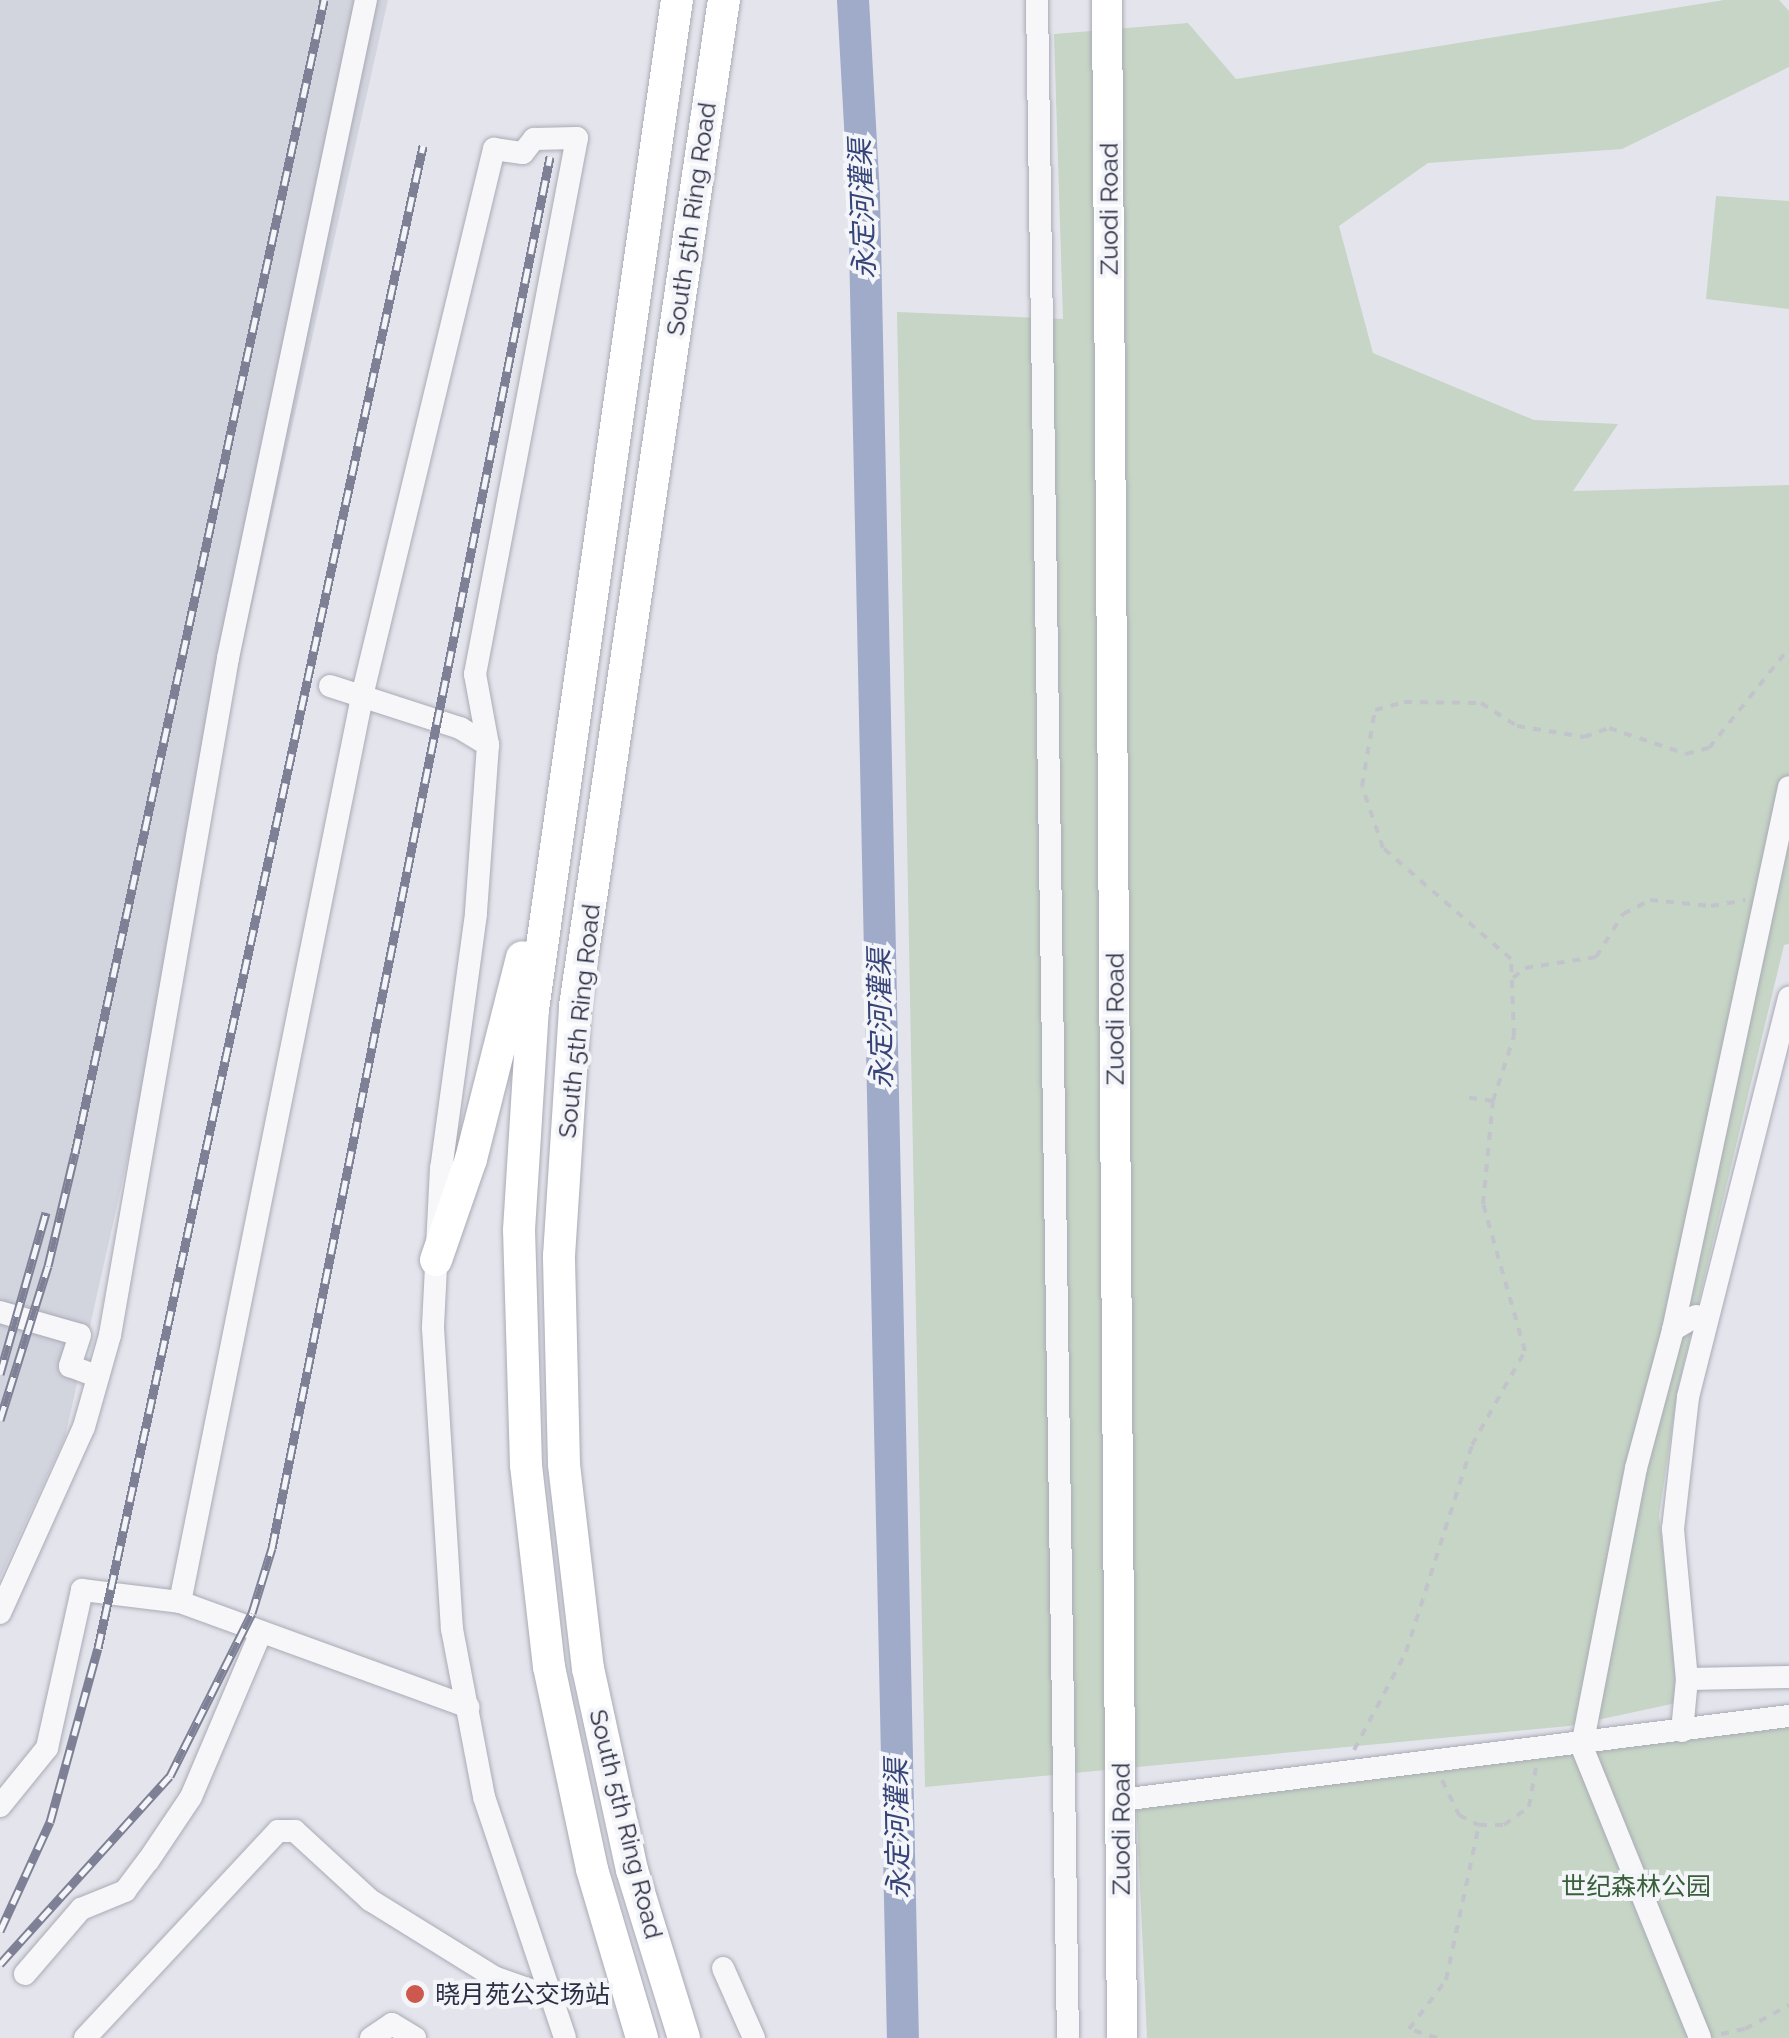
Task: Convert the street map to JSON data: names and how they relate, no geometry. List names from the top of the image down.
{
  "streets": {
    "highway": ["South 5th Ring Road"],
    "main road": ["Zuodi Road"]
  },
  "water": ["永定河灌渠"],
  "parks": ["世纪森林公园"],
  "places": ["晓月苑公交场站"]
}
